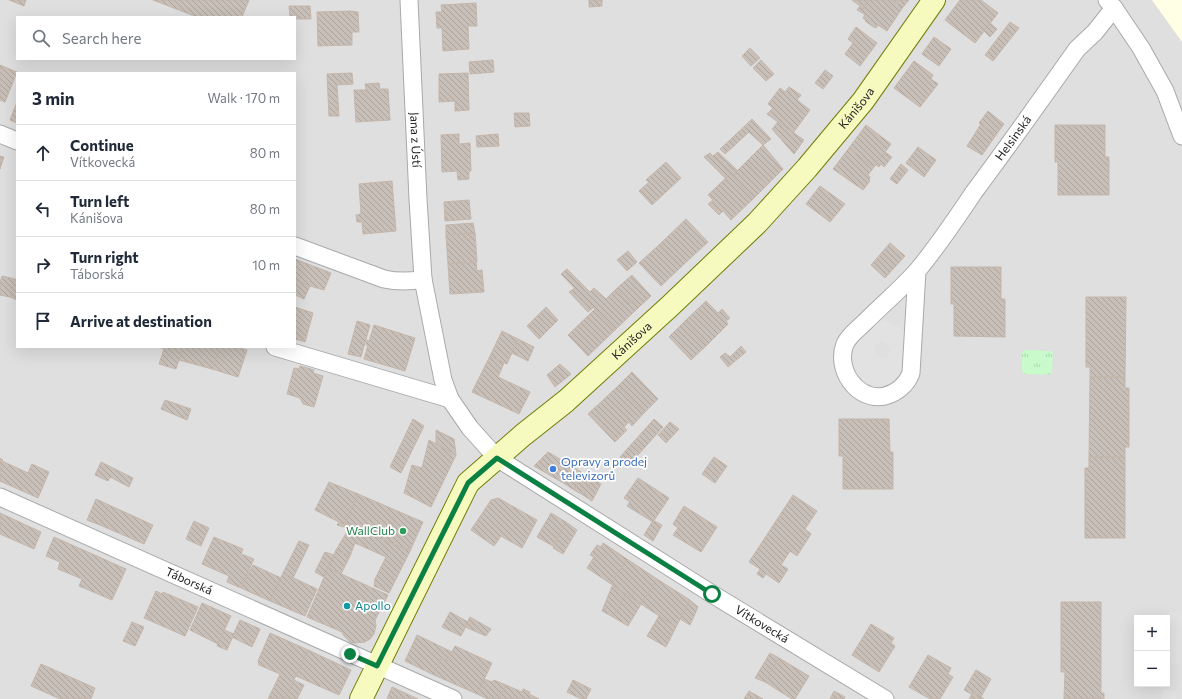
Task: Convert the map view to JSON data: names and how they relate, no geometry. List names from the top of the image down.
{
  "streets": {
    "street": [
      "Kánišova",
      "Helsinská",
      "Jana z Ústí",
      "Táborská",
      "Vítkovecká"
    ]
  },
  "crossings": [
    ["Kánišova", "Jana z Ústí"],
    ["Kánišova", "Táborská"],
    ["Kánišova", "Vítkovecká"],
    ["Jana z Ústí", "Vítkovecká"]
  ],
  "places": ["Opravy a prodej televizorů", "WallClub", "Apollo"],
  "page": {
    "search": "Search here",
    "heading": ["3 min", "Walk · 170 m"],
    "list": [
      ["Continue", "Vítkovecká", "80 m"],
      ["Turn left", "Kánišova", "80 m"],
      ["Turn right", "Táborská", "10 m"],
      "Arrive at destination"
    ],
    "map_buttons": ["+", "−"]
  }
}
